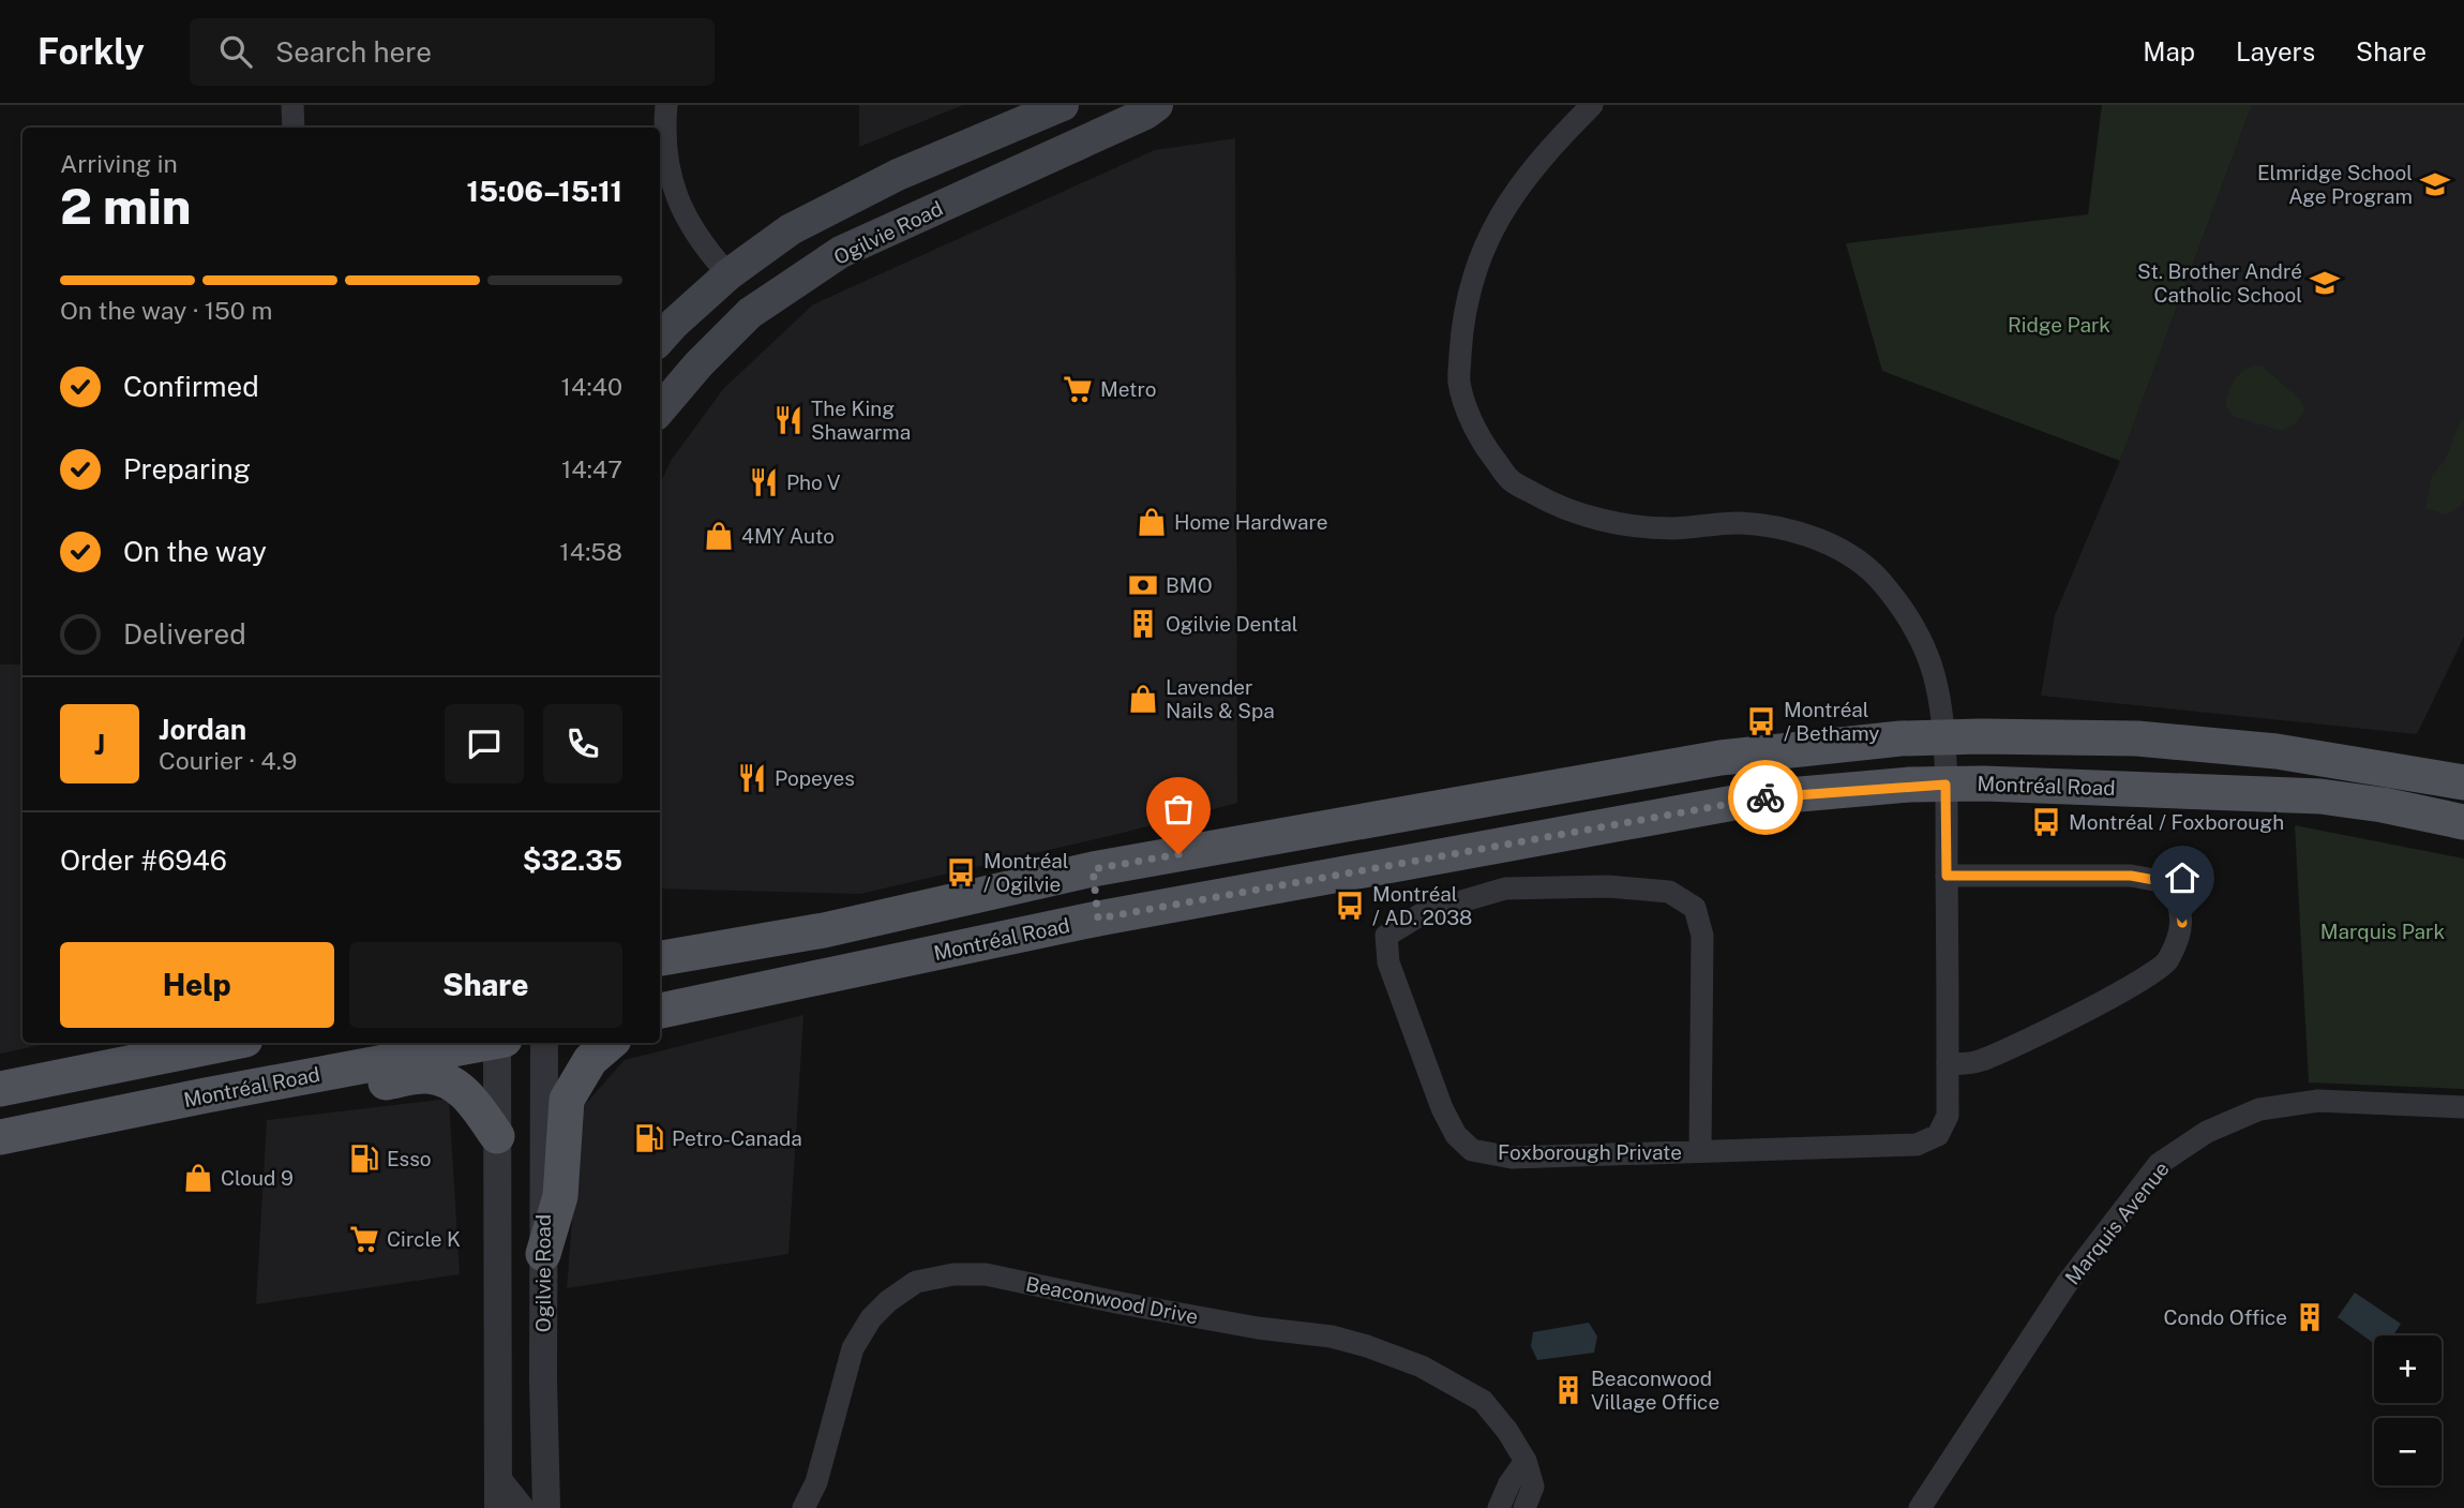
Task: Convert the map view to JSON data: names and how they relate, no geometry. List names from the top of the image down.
{
  "streets": {
    "main road": ["Ogilvie Road", "Montréal Road"],
    "street": ["Foxborough Private", "Marquis Avenue", "Beaconwood Drive"]
  },
  "crossings": [
    ["Montréal Road", "Foxborough Private"]
  ],
  "parks": ["Ridge Park", "Marquis Park"],
  "places": {
    "school or university": ["Elmridge School Age Program", "St. Brother André Catholic School"],
    "supermarket": ["Metro", "Circle K"],
    "restaurant": ["The King Shawarma", "Pho V", "Popeyes"],
    "shop": [
      "Home Hardware",
      "4MY Auto",
      "Lavender Nails & Spa",
      "Cloud 9"
    ],
    "bank": ["BMO"],
    "building": ["Ogilvie Dental", "Condo Office", "Beaconwood Village Office"],
    "bus stop": [
      "Montréal / Bethamy",
      "Montréal / Foxborough",
      "Montréal / Ogilvie",
      "Montréal / AD. 2038"
    ],
    "fuel station": ["Petro-Canada", "Esso"]
  },
  "page": {
    "header": "Forkly",
    "search": "Search here",
    "nav": ["Map", "Layers", "Share"],
    "heading": ["2 min", "Arriving in", "15:06–15:11"],
    "panel": [
      "Jordan",
      "Courier · 4.9",
      "Order #6946",
      "$32.35"
    ],
    "bar": "On the way · 150 m",
    "list": [
      ["Confirmed", "14:40"],
      ["Preparing", "14:47"],
      ["On the way", "14:58"],
      "Delivered"
    ],
    "round": "J",
    "buttons": ["Help", "Share"],
    "map_buttons": ["+", "−"]
  }
}
